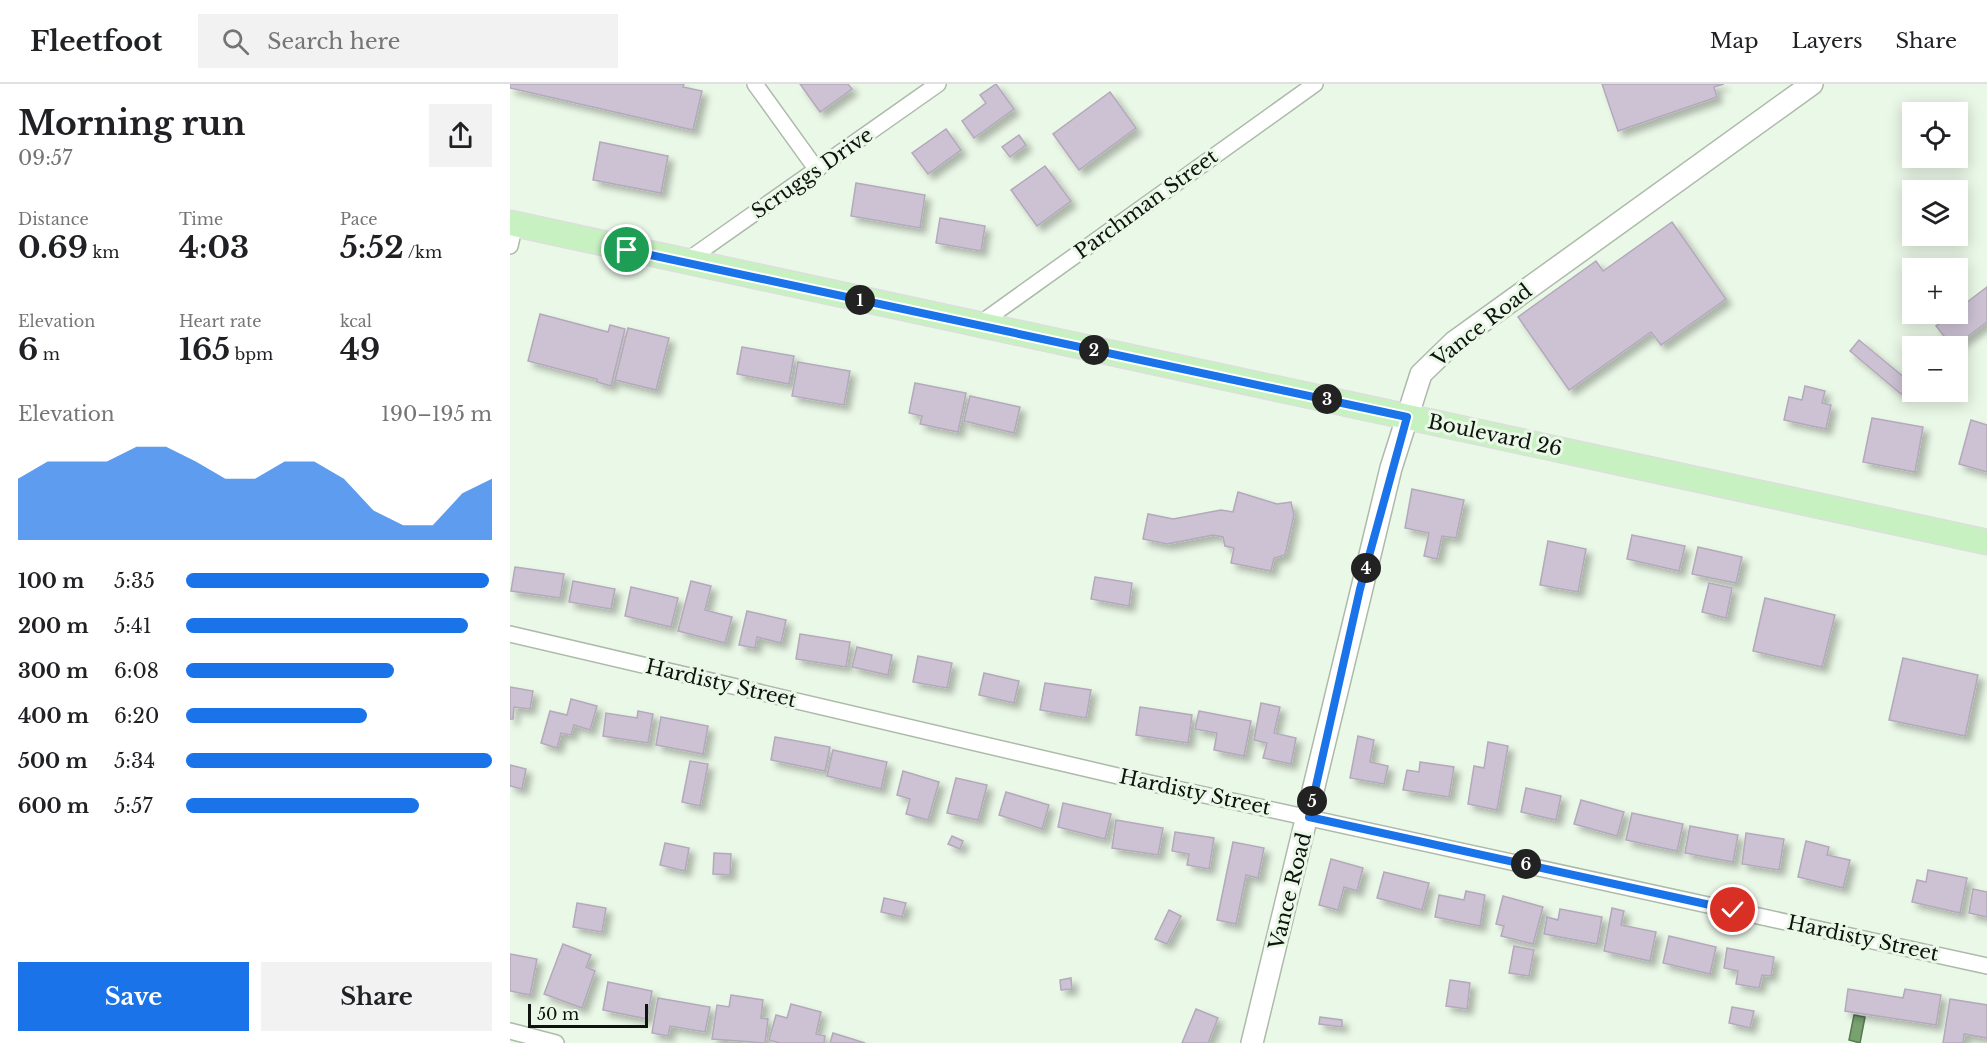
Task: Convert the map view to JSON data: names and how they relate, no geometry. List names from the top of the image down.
{
  "streets": {
    "main road": ["Boulevard 26"],
    "street": [
      "Scruggs Drive",
      "Parchman Street",
      "Vance Road",
      "Hardisty Street"
    ]
  },
  "crossings": [
    ["Scruggs Drive", "Boulevard 26"],
    ["Parchman Street", "Boulevard 26"],
    ["Vance Road", "Boulevard 26"],
    ["Vance Road", "Hardisty Street"]
  ],
  "scale_bar": "50 m",
  "page": {
    "header": "Fleetfoot",
    "search": "Search here",
    "nav": ["Map", "Layers", "Share"],
    "heading": ["Morning run", "09:57"],
    "map_buttons": ["+", "−"],
    "stats": [
      ["Distance", "0.69 km"],
      ["Time", "4:03"],
      ["Pace", "5:52 /km"],
      ["Elevation", "6 m"],
      ["Heart rate", "165 bpm"],
      ["kcal", "49"]
    ],
    "pins": [
      "1",
      "2",
      "3",
      "4",
      "5",
      "6"
    ],
    "chart": ["Elevation", "190–195 m"],
    "list": [
      {
        "name": "100 m",
        "note": "5:35"
      },
      {
        "name": "200 m",
        "note": "5:41"
      },
      {
        "name": "300 m",
        "note": "6:08"
      },
      {
        "name": "400 m",
        "note": "6:20"
      },
      {
        "name": "500 m",
        "note": "5:34"
      },
      {
        "name": "600 m",
        "note": "5:57"
      }
    ],
    "buttons": ["Save", "Share"],
    "scale": "50 m"
  }
}
